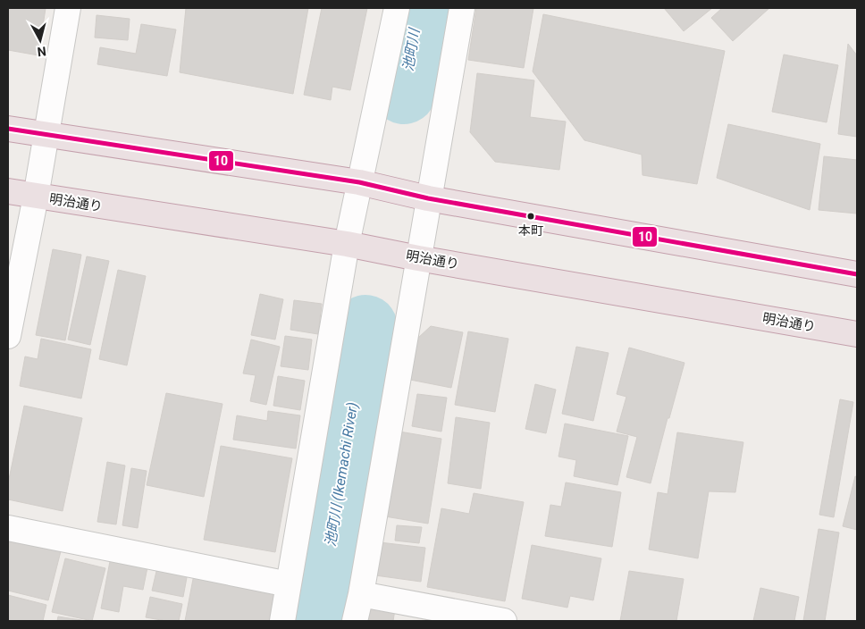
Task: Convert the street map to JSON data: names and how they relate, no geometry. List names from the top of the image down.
{
  "streets": {
    "highway": ["明治通り"]
  },
  "water": ["池町川", "池町川 (Ikemachi River)"],
  "places": ["本町"],
  "lines": ["transit line 10"],
  "north": "bottom"
}
